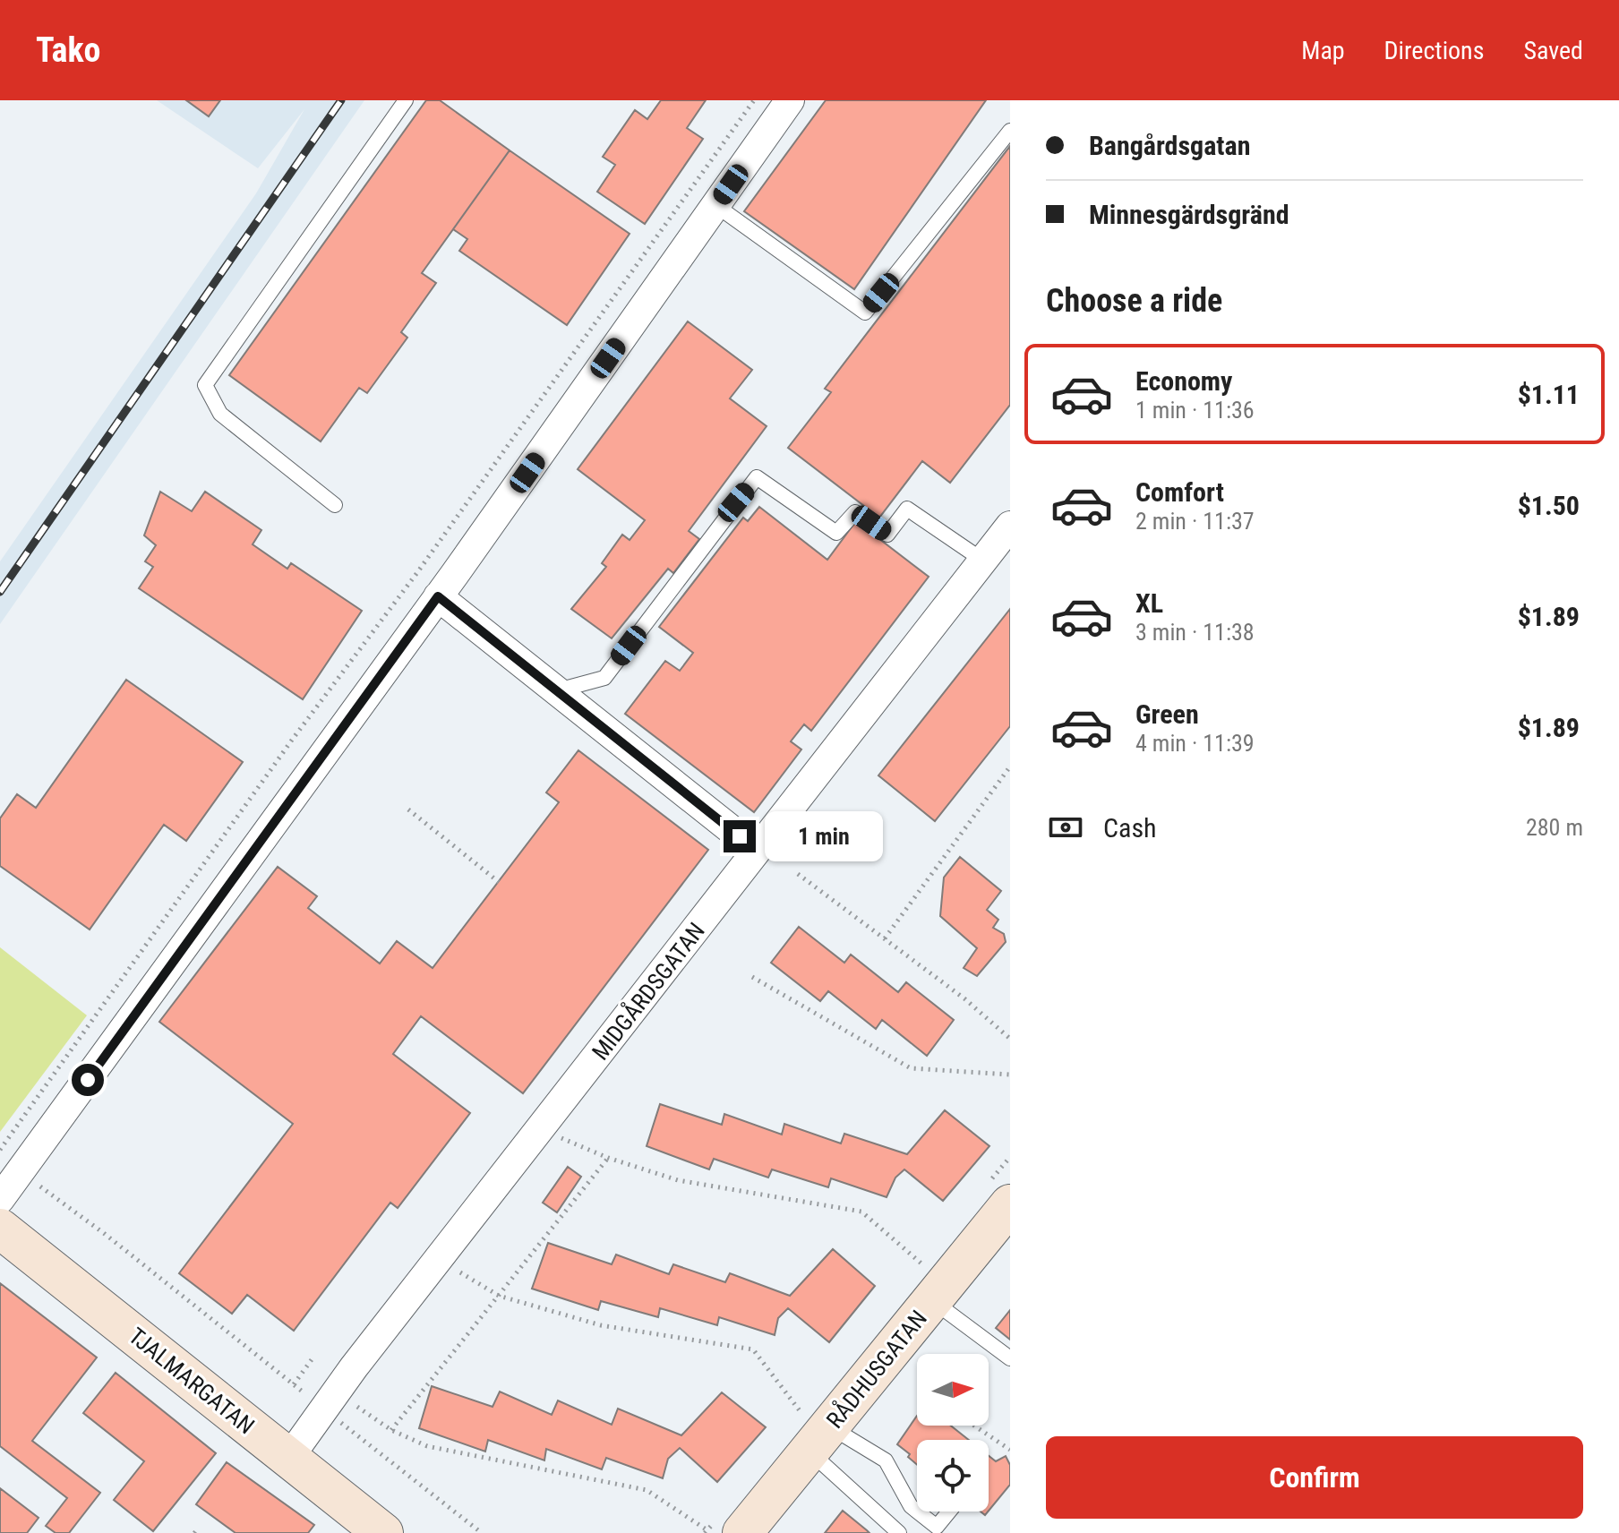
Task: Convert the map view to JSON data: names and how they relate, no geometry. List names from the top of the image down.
{
  "streets": {
    "street": ["MIDGÅRDSGATAN", "RÅDHUSGATAN", "TJALMARGATAN"]
  },
  "crossings": [
    ["MIDGÅRDSGATAN", "TJALMARGATAN"]
  ],
  "north": "right",
  "page": {
    "header": "Tako",
    "nav": ["Map", "Directions", "Saved"],
    "banner": ["Bangårdsgatan", "Minnesgärdsgränd"],
    "heading": "Choose a ride",
    "list": [
      {
        "name": "Economy",
        "note": "1 min · 11:36",
        "value": "$1.11"
      },
      {
        "name": "Comfort",
        "note": "2 min · 11:37",
        "value": "$1.50"
      },
      {
        "name": "XL",
        "note": "3 min · 11:38",
        "value": "$1.89"
      },
      {
        "name": "Green",
        "note": "4 min · 11:39",
        "value": "$1.89"
      }
    ],
    "pay": ["Cash", "280 m"],
    "bubble": "1 min",
    "buttons": "Confirm"
  }
}
